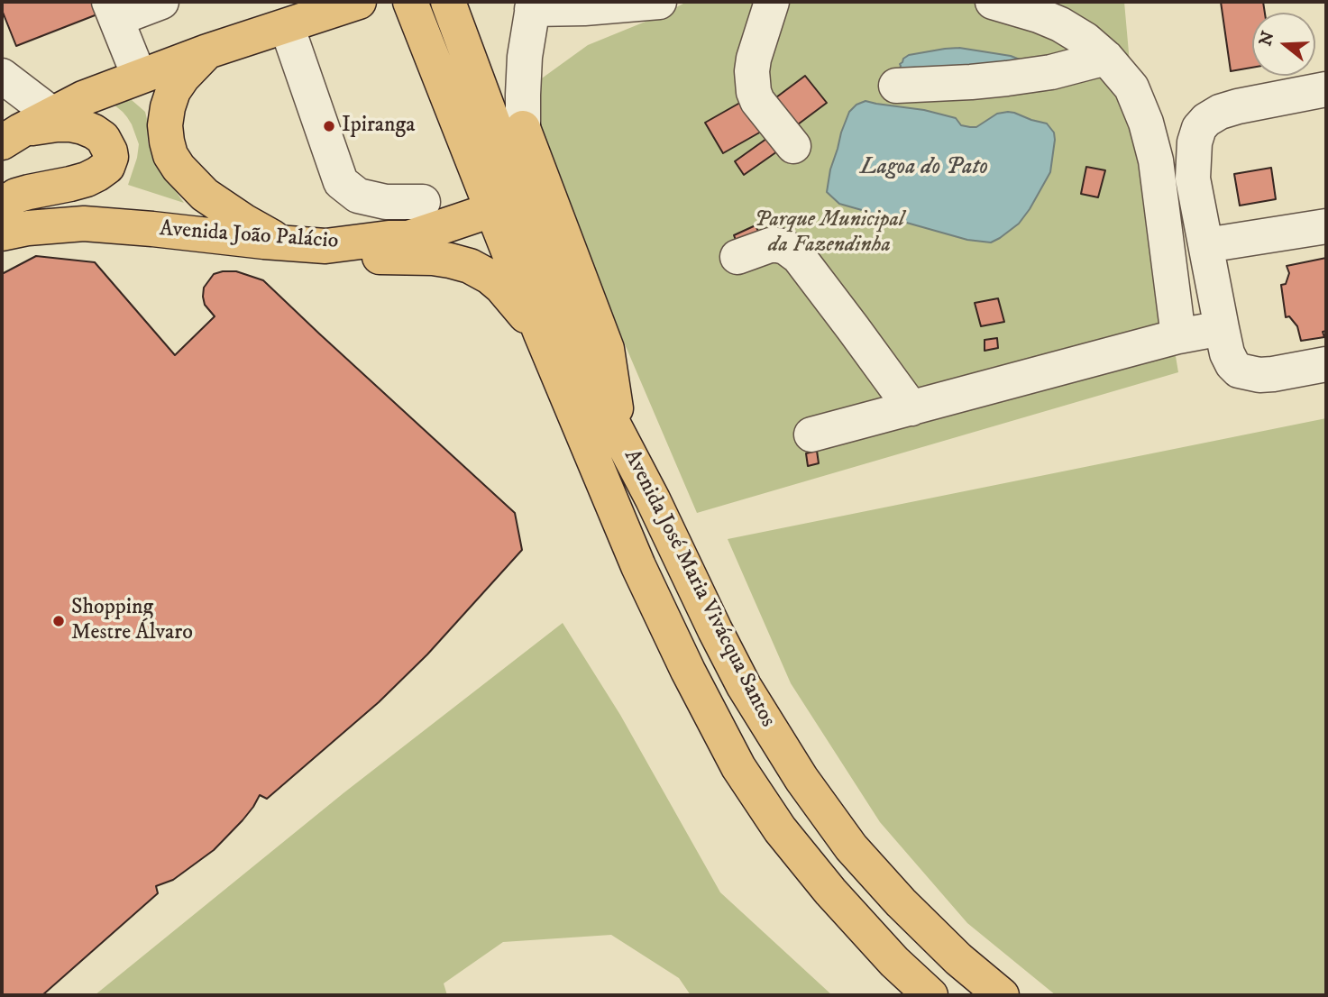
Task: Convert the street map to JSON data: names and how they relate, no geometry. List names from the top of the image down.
{
  "streets": {
    "main road": ["Avenida João Palácio", "Avenida José Maria Vivácqua Santos"]
  },
  "crossings": [
    ["Avenida João Palácio", "Avenida José Maria Vivácqua Santos"]
  ],
  "water": ["Lagoa do Pato"],
  "parks": ["Parque Municipal da Fazendinha"],
  "places": ["Ipiranga", "Shopping Mestre Álvaro"],
  "north": "left"
}
